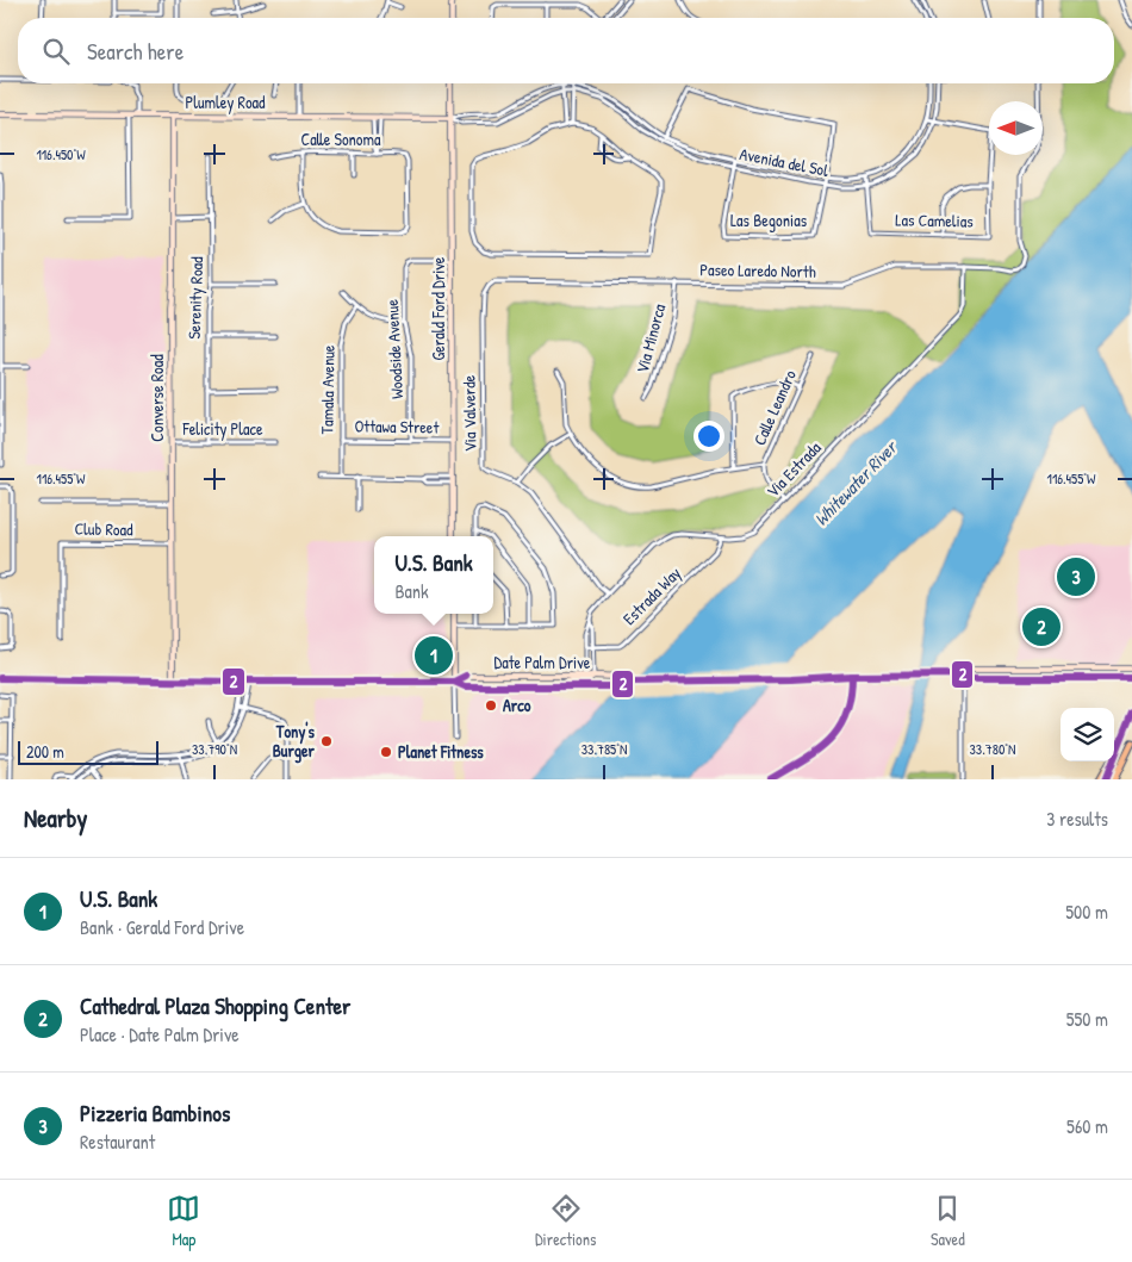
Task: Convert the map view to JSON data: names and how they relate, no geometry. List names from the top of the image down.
{
  "streets": {
    "main road": [
      "Plumley Road",
      "Gerald Ford Drive",
      "Converse Road",
      "Date Palm Drive"
    ],
    "street": [
      "Calle Sonoma",
      "Avenida del Sol",
      "Las Begonias",
      "Las Camelias",
      "Paseo Laredo North",
      "Serenity Road",
      "Via Minorca",
      "Woodside Avenue",
      "Tamala Avenue",
      "Calle Leandro",
      "Via Valverde",
      "Ottawa Street",
      "Felicity Place",
      "Via Estrada",
      "Club Road",
      "Estrada Way"
    ]
  },
  "crossings": [
    ["Plumley Road", "Avenida del Sol"],
    ["Plumley Road", "Gerald Ford Drive"],
    ["Plumley Road", "Converse Road"],
    ["Avenida del Sol", "Las Begonias"],
    ["Avenida del Sol", "Las Camelias"],
    ["Avenida del Sol", "Gerald Ford Drive"],
    ["Paseo Laredo North", "Via Minorca"],
    ["Paseo Laredo North", "Via Valverde"],
    ["Paseo Laredo North", "Via Estrada"],
    ["Serenity Road", "Felicity Place"],
    ["Gerald Ford Drive", "Woodside Avenue"],
    ["Gerald Ford Drive", "Ottawa Street"],
    ["Woodside Avenue", "Ottawa Street"],
    ["Tamala Avenue", "Ottawa Street"],
    ["Converse Road", "Felicity Place"],
    ["Converse Road", "Club Road"],
    ["Converse Road", "Date Palm Drive"],
    ["Calle Leandro", "Via Estrada"],
    ["Via Valverde", "Via Estrada"],
    ["Via Estrada", "Estrada Way"],
    ["Via Estrada", "Date Palm Drive"]
  ],
  "water": ["Whitewater River"],
  "places": ["Arco", "Tony's Burger", "Planet Fitness"],
  "lines": ["transit line 2"],
  "scale_bar": "200 m",
  "north": "left",
  "page": {
    "search": "Search here",
    "popup": ["U.S. Bank", "Bank"],
    "pins": ["3", "2", "1"],
    "scale": "200 m",
    "heading": ["Nearby", "3 results"],
    "list": [
      {
        "mark": "1",
        "name": "U.S. Bank",
        "note": "Bank · Gerald Ford Drive",
        "value": "500 m"
      },
      {
        "mark": "2",
        "name": "Cathedral Plaza Shopping Center",
        "note": "Place · Date Palm Drive",
        "value": "550 m"
      },
      {
        "mark": "3",
        "name": "Pizzeria Bambinos",
        "note": "Restaurant",
        "value": "560 m"
      }
    ],
    "nav": ["Map", "Directions", "Saved"]
  },
  "coordinates": [
    "116.450°W",
    "116.455°W",
    "33.790°N",
    "33.785°N",
    "33.780°N"
  ]
}
